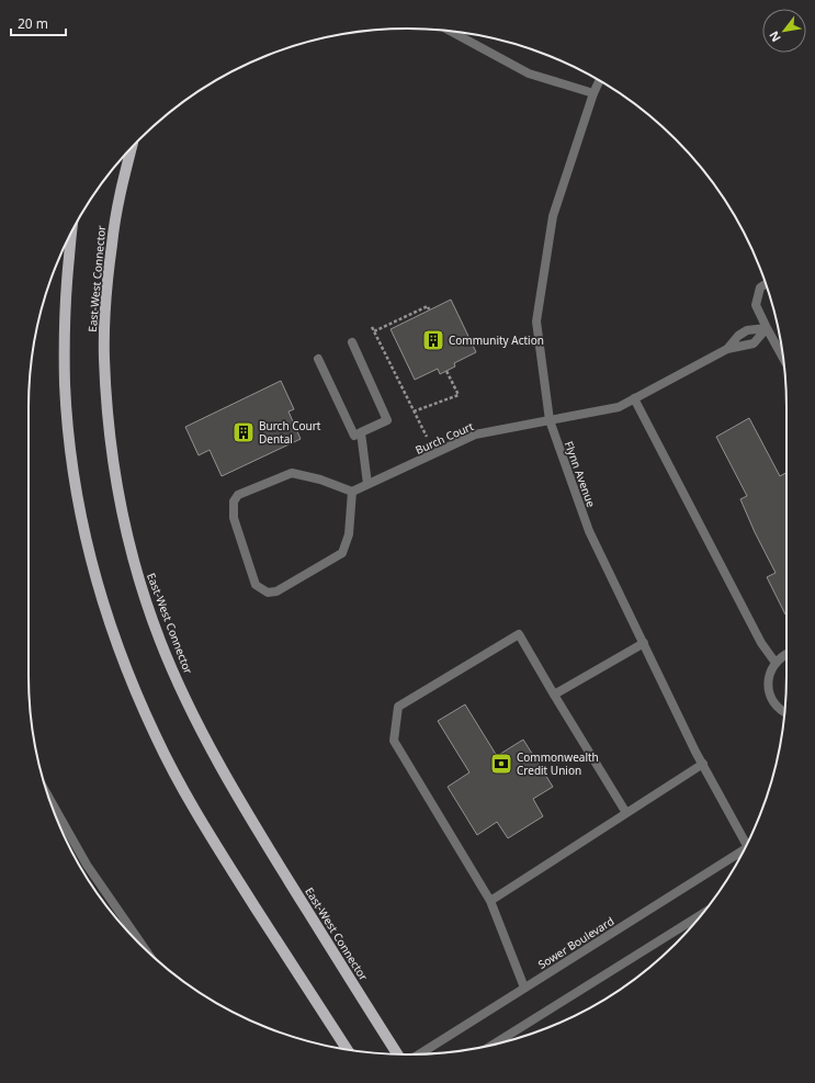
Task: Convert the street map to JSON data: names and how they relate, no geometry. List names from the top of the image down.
{
  "streets": {
    "main road": ["East-West Connector"],
    "street": ["Burch Court", "Flynn Avenue", "Sower Boulevard"]
  },
  "crossings": [
    ["Burch Court", "Flynn Avenue"]
  ],
  "places": {
    "building": ["Community Action", "Burch Court Dental"],
    "bank": ["Commonwealth Credit Union"]
  },
  "scale_bar": "20 m",
  "north": "bottom left"
}
